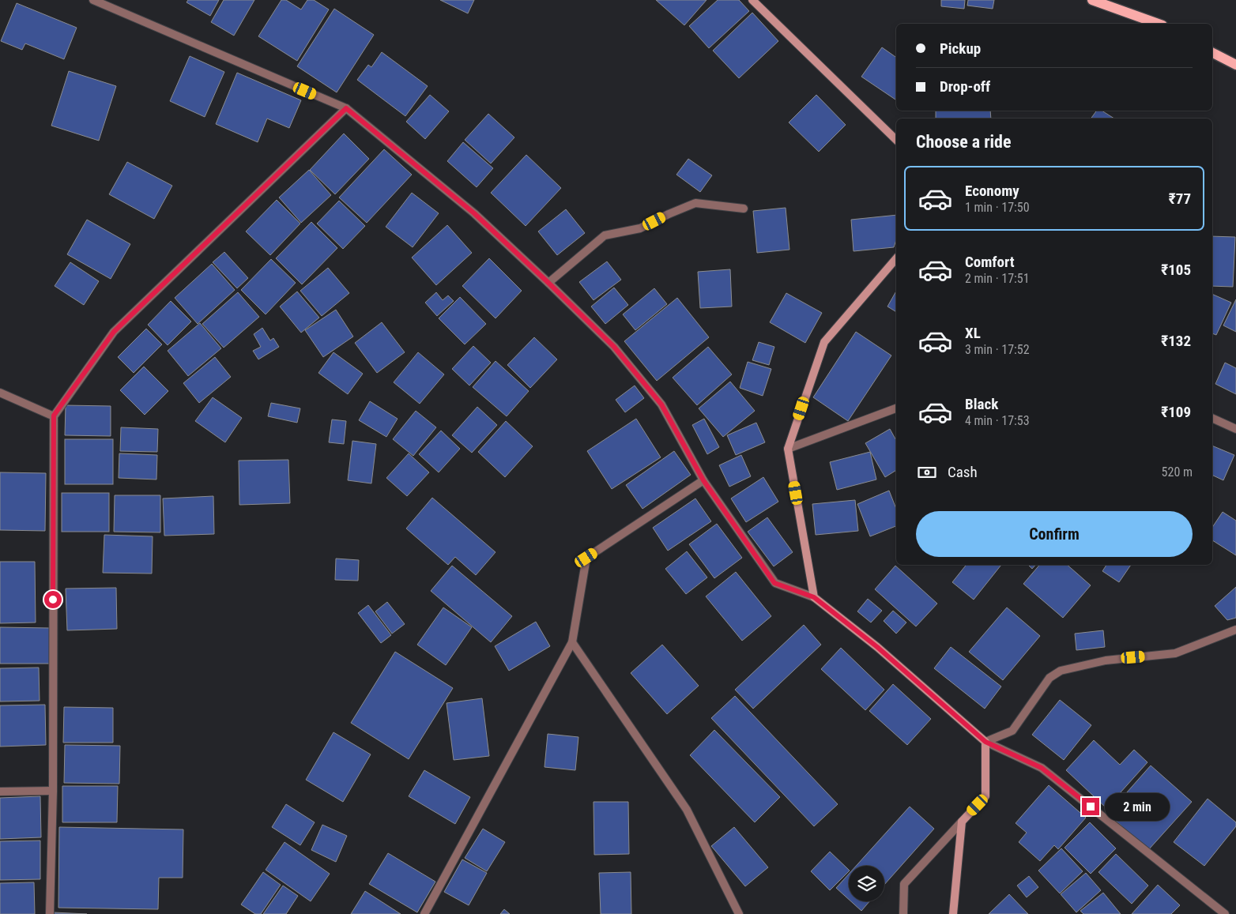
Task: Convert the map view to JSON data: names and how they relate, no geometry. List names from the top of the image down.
{
  "page": {
    "banner": ["Pickup", "Drop-off"],
    "heading": "Choose a ride",
    "list": [
      {
        "name": "Economy",
        "note": "1 min · 17:50",
        "value": "₹77"
      },
      {
        "name": "Comfort",
        "note": "2 min · 17:51",
        "value": "₹105"
      },
      {
        "name": "XL",
        "note": "3 min · 17:52",
        "value": "₹132"
      },
      {
        "name": "Black",
        "note": "4 min · 17:53",
        "value": "₹109"
      }
    ],
    "pay": ["Cash", "520 m"],
    "buttons": "Confirm",
    "bubble": "2 min"
  }
}
